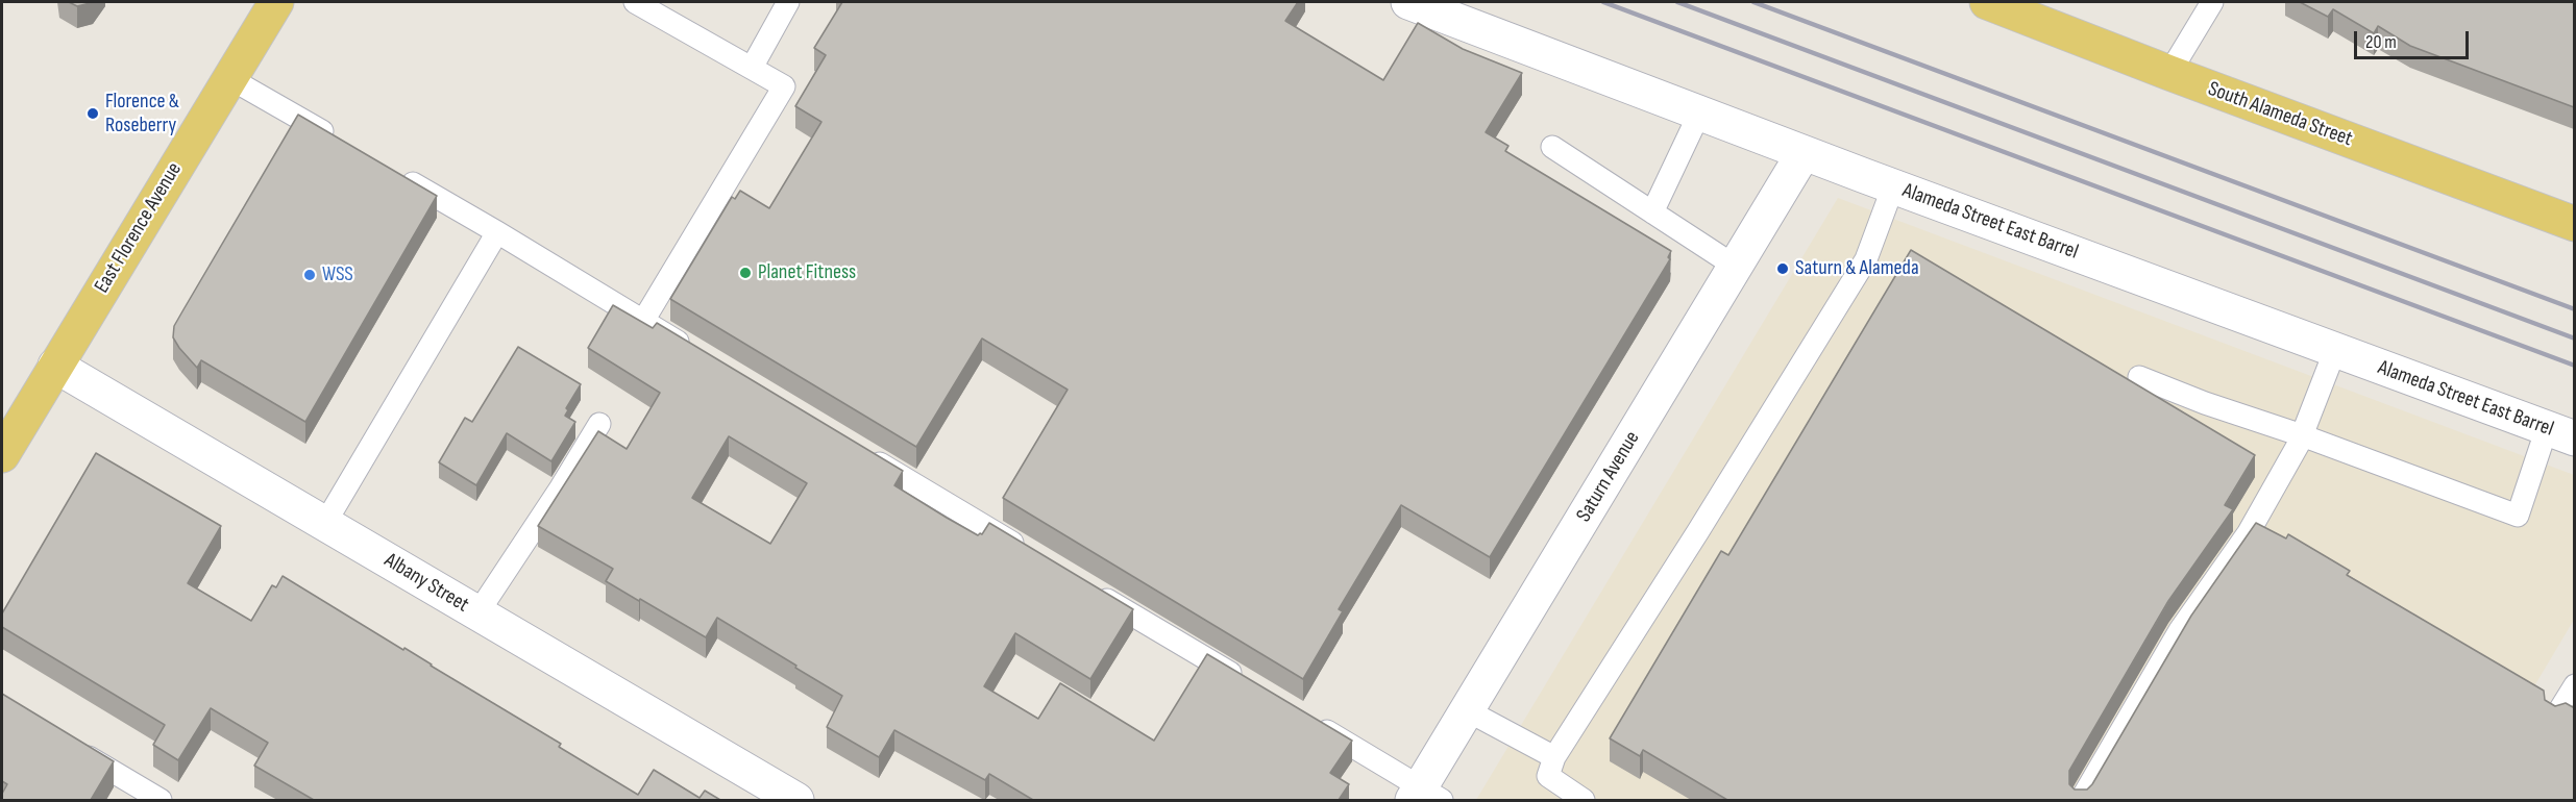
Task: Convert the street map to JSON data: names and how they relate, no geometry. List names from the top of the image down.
{
  "streets": {
    "main road": ["South Alameda Street", "East Florence Avenue"],
    "street": ["Alameda Street East Barrel", "Saturn Avenue", "Albany Street"]
  },
  "crossings": [
    ["Alameda Street East Barrel", "Saturn Avenue"],
    ["East Florence Avenue", "Albany Street"]
  ],
  "places": [
    "Florence & Roseberry",
    "Saturn & Alameda",
    "Planet Fitness",
    "WSS"
  ],
  "scale_bar": "20 m"
}
